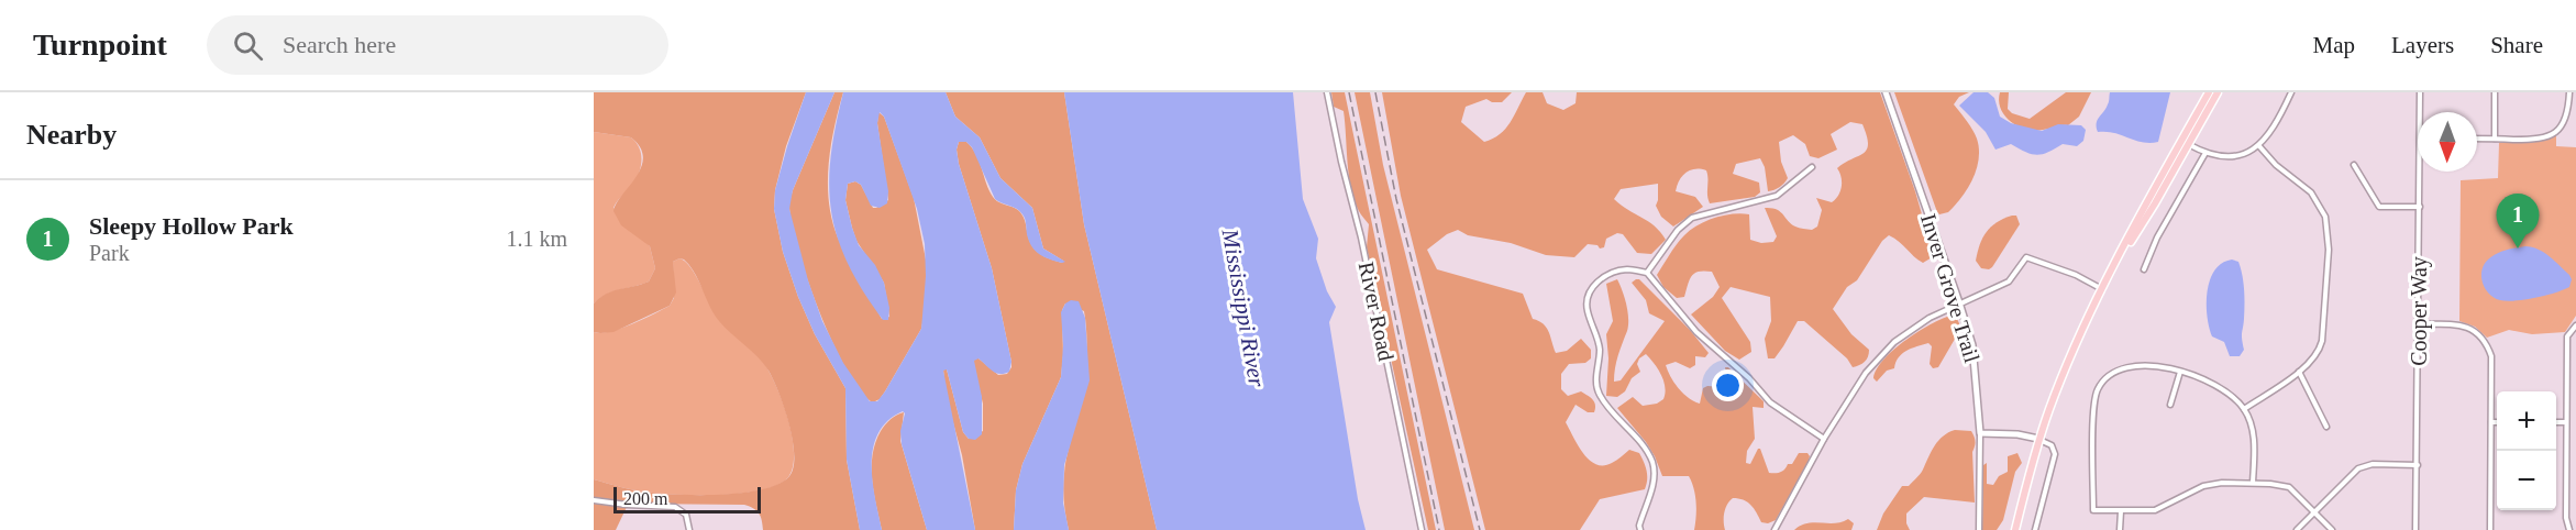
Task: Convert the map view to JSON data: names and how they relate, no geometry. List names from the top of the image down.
{
  "streets": {
    "street": ["Inver Grove Trail", "River Road", "Cooper Way"]
  },
  "water": ["Mississippi River"],
  "scale_bar": "200 m",
  "north": "bottom",
  "page": {
    "header": "Turnpoint",
    "search": "Search here",
    "nav": ["Map", "Layers", "Share"],
    "heading": "Nearby",
    "list": [
      {
        "mark": "1",
        "name": "Sleepy Hollow Park",
        "note": "Park",
        "value": "1.1 km"
      }
    ],
    "pins": "1",
    "map_buttons": ["+", "−"],
    "scale": "200 m"
  }
}
